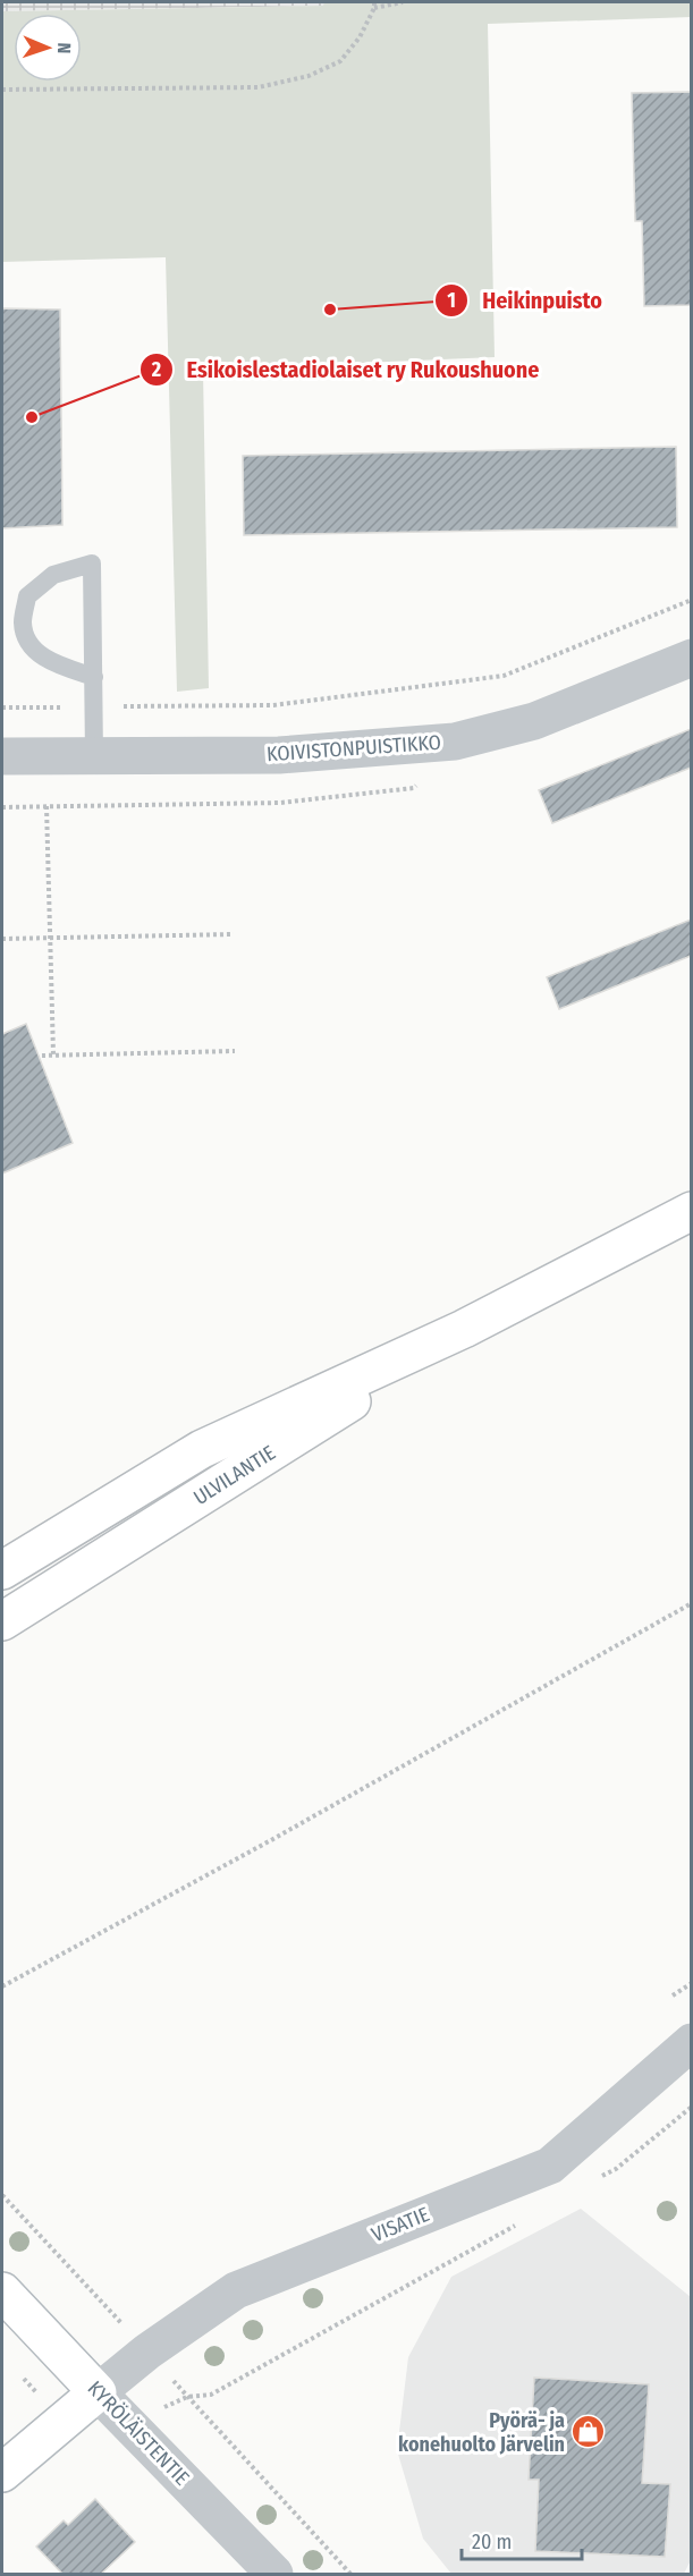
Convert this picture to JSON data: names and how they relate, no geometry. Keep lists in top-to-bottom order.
{
  "streets": {
    "main road": ["ULVILANTIE", "KYRÖLÄISTENTIE"],
    "street": ["KOIVISTONPUISTIKKO", "VISATIE"]
  },
  "crossings": [
    ["VISATIE", "KYRÖLÄISTENTIE"]
  ],
  "places": {
    "other": ["Heikinpuisto", "Esikoislestadiolaiset ry Rukoushuone"],
    "shop": ["Pyörä- ja konehuolto Järvelin"]
  },
  "scale_bar": "20 m",
  "north": "right"
}
